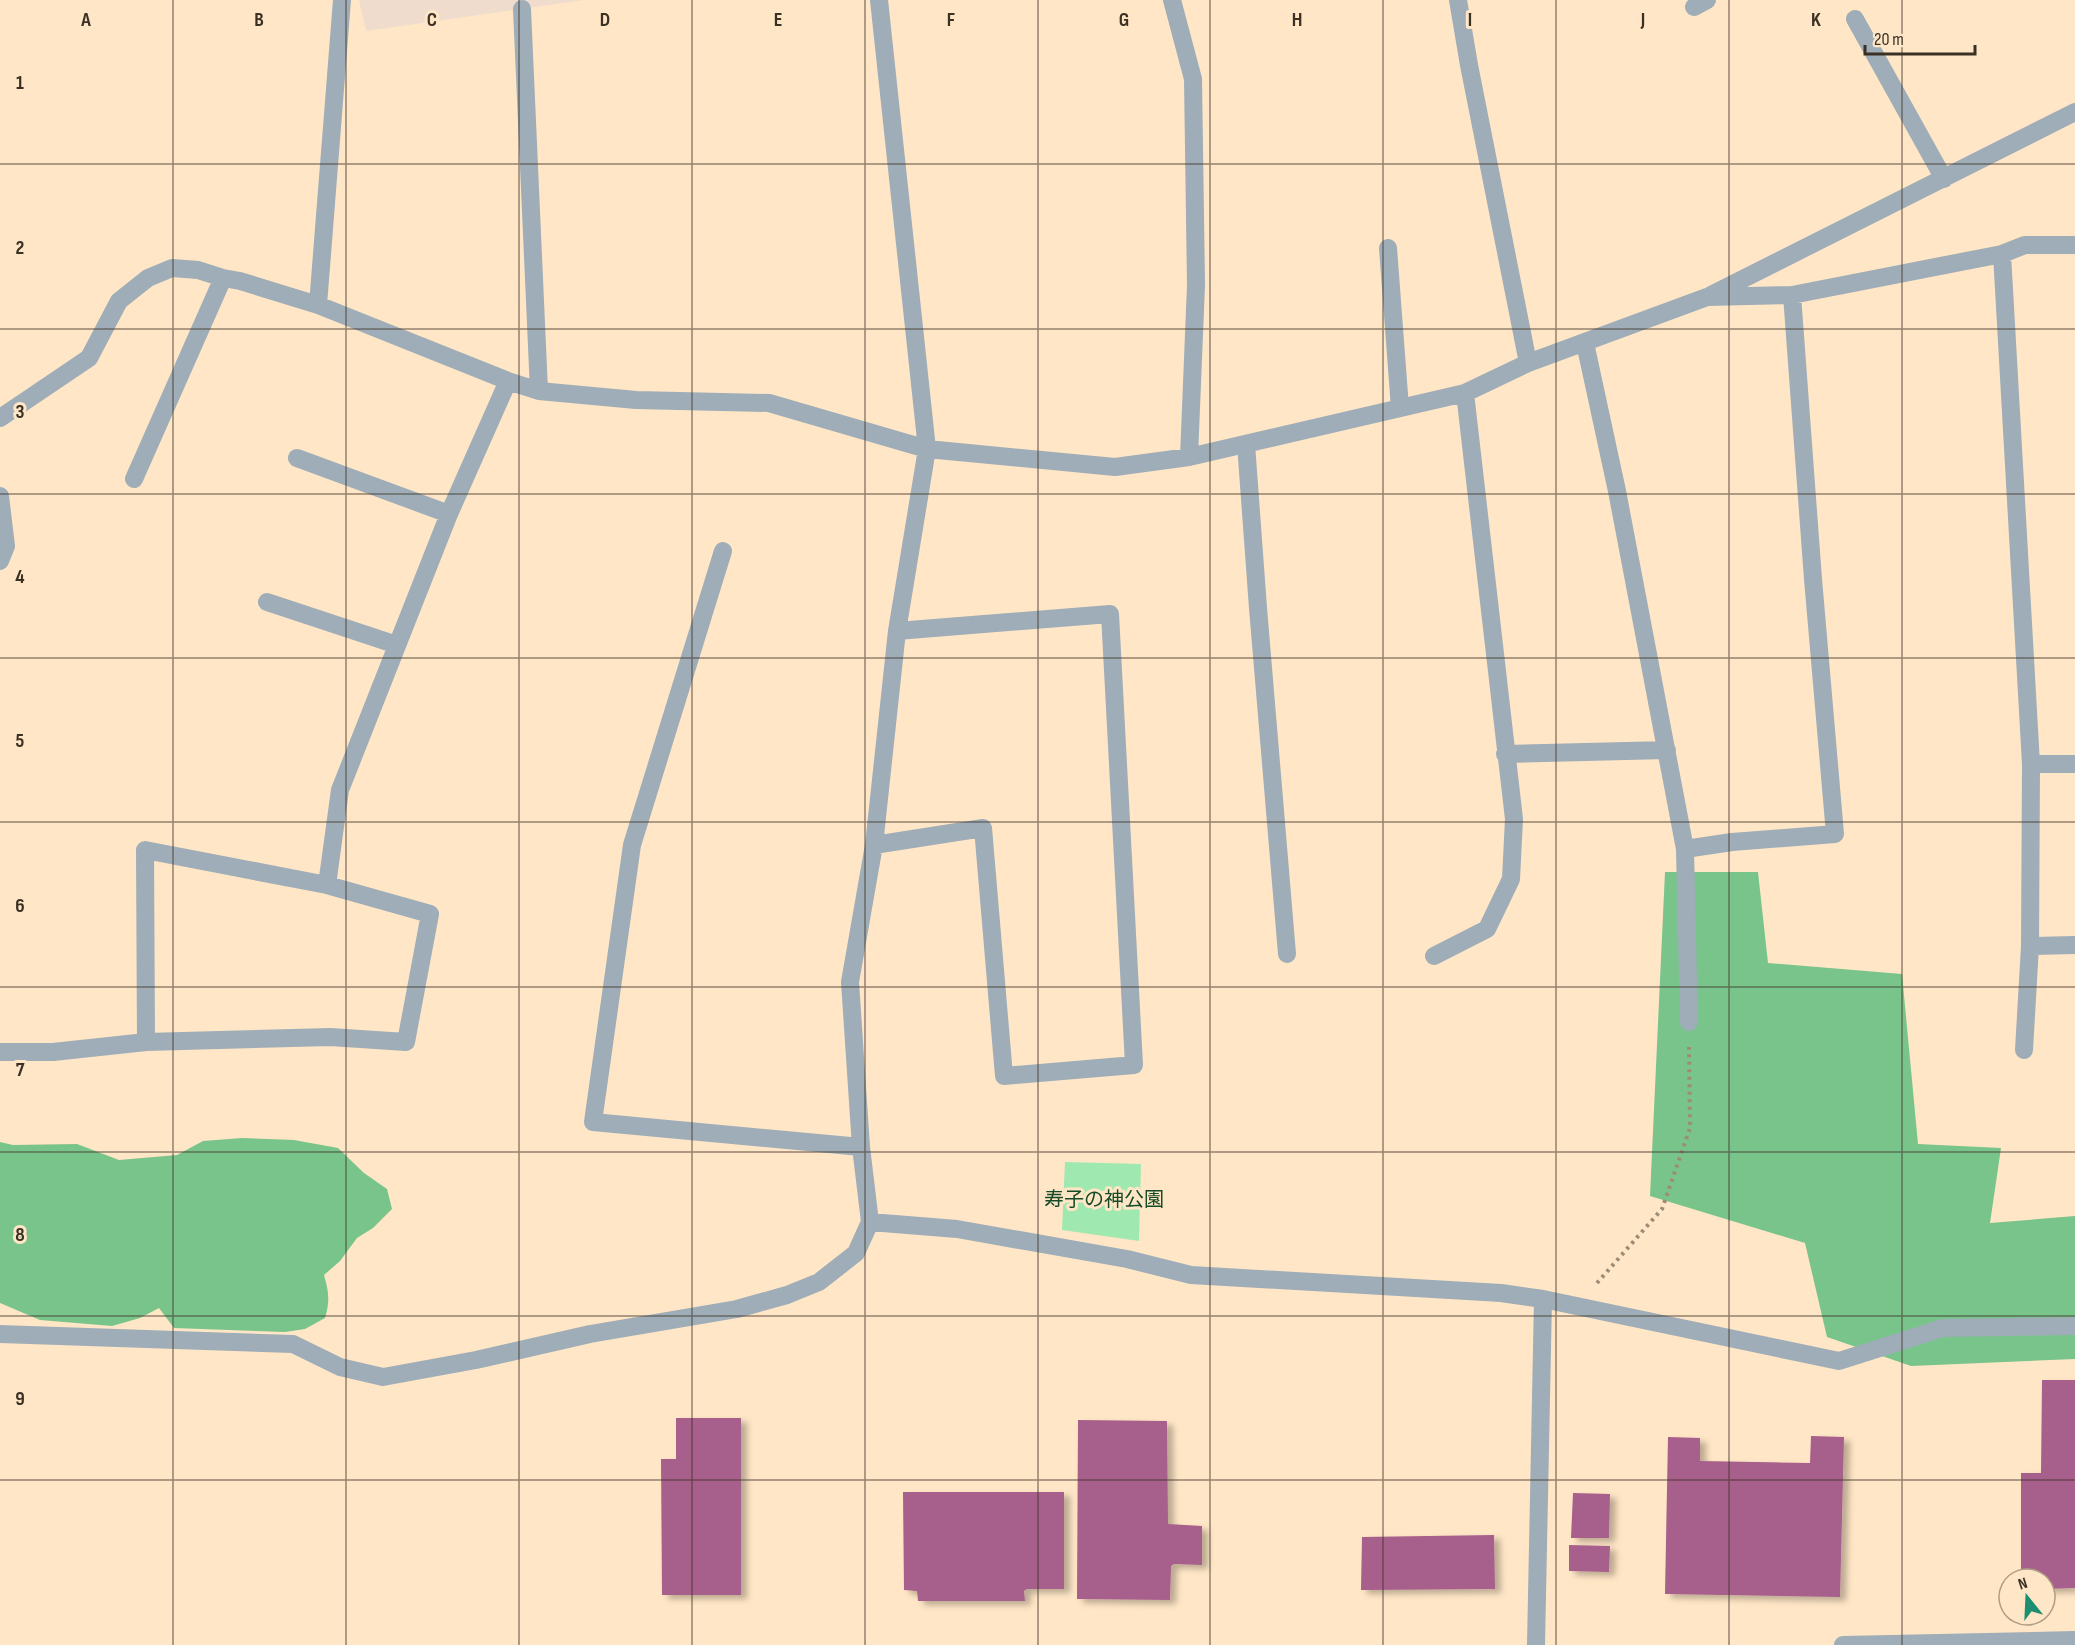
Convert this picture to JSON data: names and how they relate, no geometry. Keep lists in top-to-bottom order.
{
  "parks": ["寿子の神公園"],
  "scale_bar": "20 m",
  "north": "top",
  "grid": {
    "columns": [
      "A",
      "B",
      "C",
      "D",
      "E",
      "F",
      "G",
      "H",
      "I",
      "J",
      "K"
    ],
    "rows": [
      "1",
      "2",
      "3",
      "4",
      "5",
      "6",
      "7",
      "8",
      "9"
    ]
  }
}
